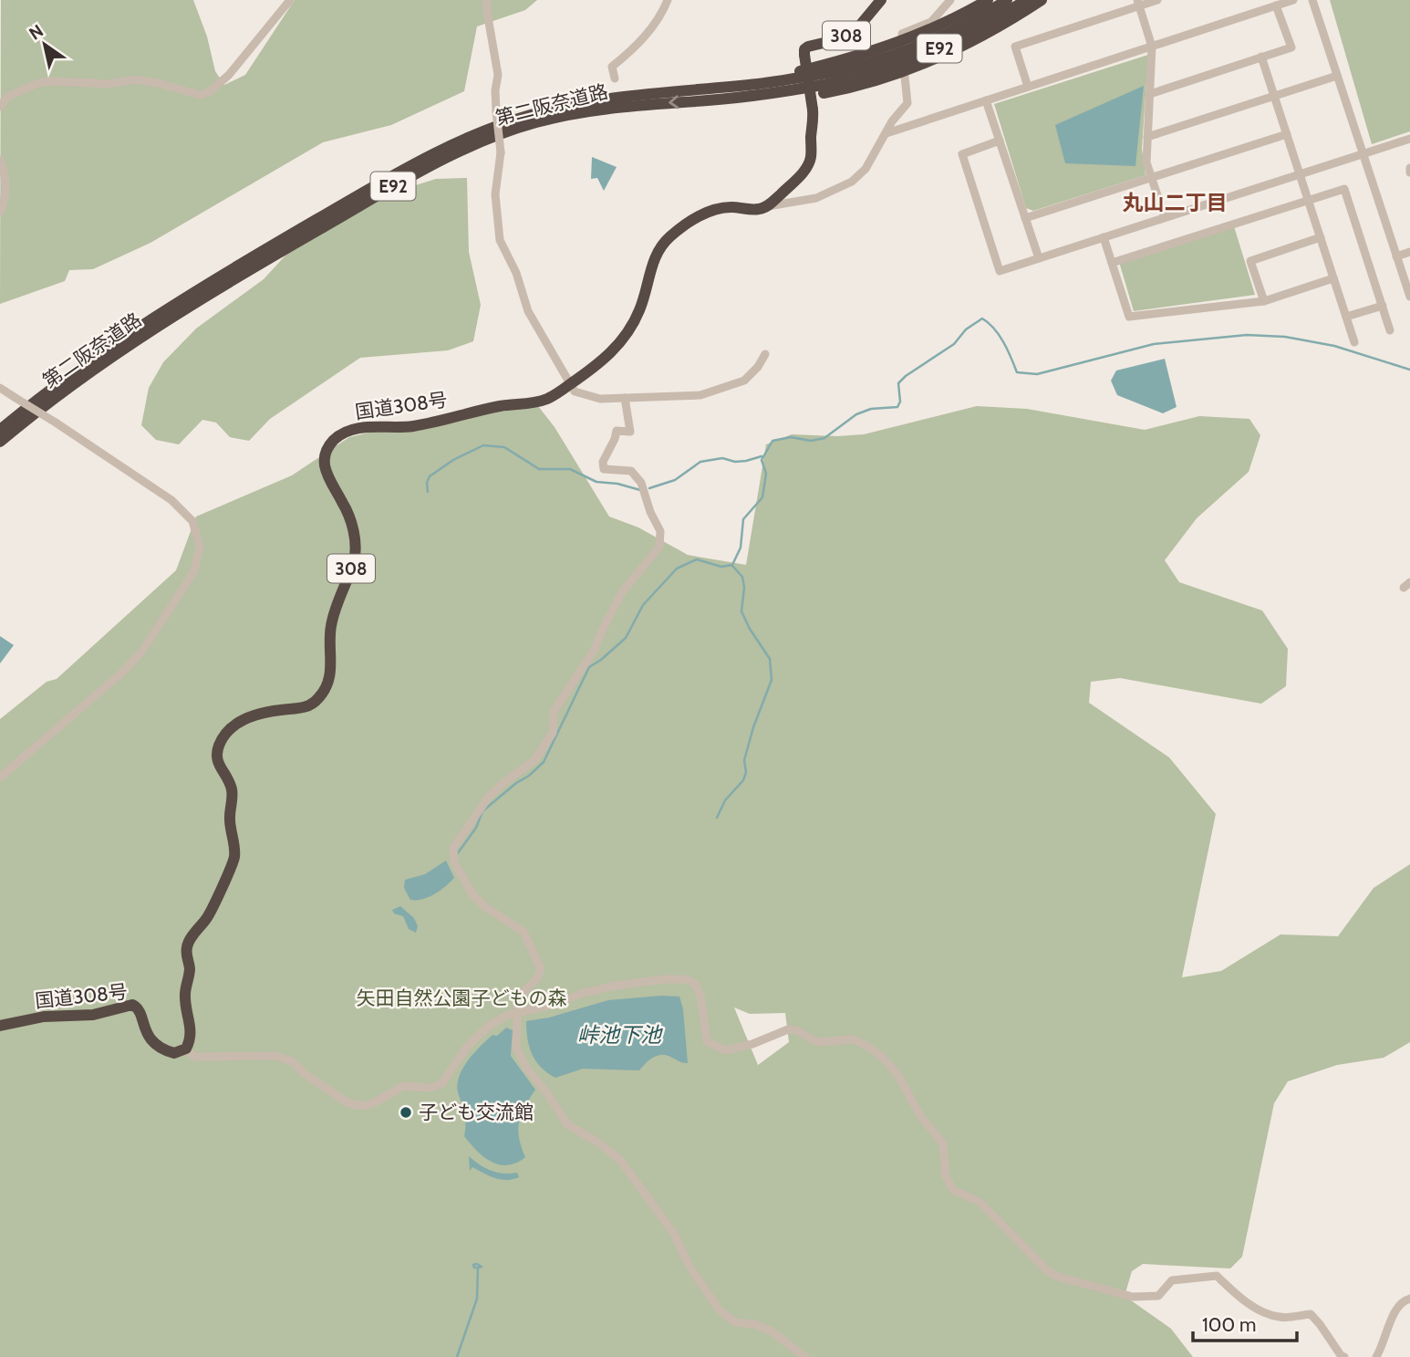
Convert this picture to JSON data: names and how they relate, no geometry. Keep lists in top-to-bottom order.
{
  "streets": {
    "highway": [
      "308",
      "E92",
      "第二阪奈道路",
      "国道308号"
    ]
  },
  "crossings": [
    ["308", "国道308号"]
  ],
  "districts": ["丸山二丁目"],
  "water": ["峠池下池"],
  "parks": ["矢田自然公園子どもの森"],
  "places": ["子ども交流館"],
  "scale_bar": "100 m",
  "north": "top left"
}
